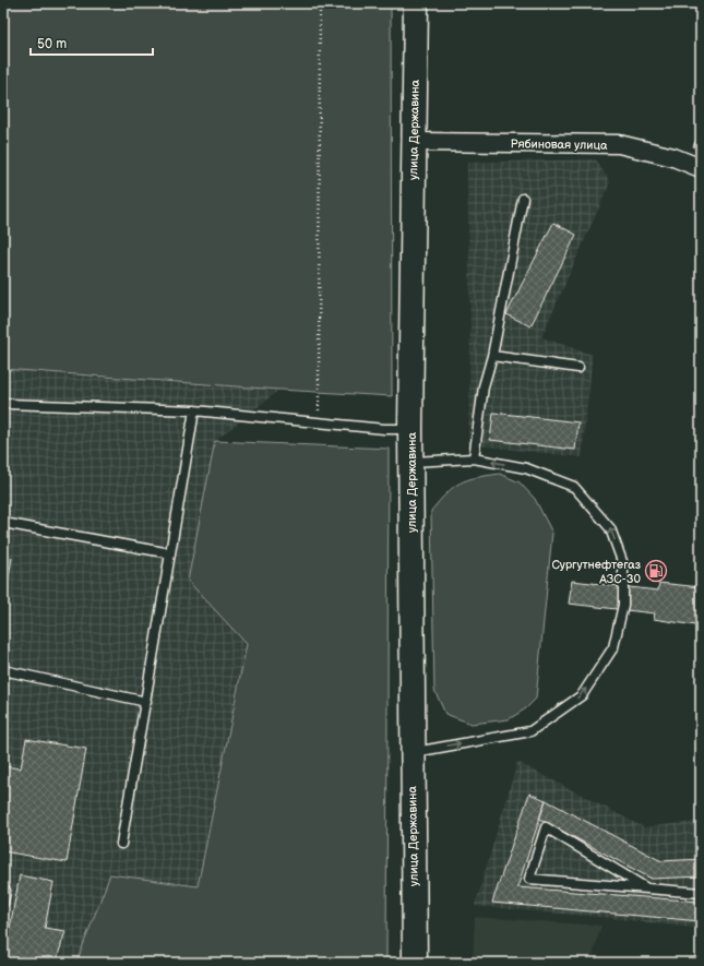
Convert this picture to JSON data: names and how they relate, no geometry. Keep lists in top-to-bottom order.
{
  "streets": {
    "main road": ["улица Державина"],
    "street": ["Рябиновая улица"]
  },
  "crossings": [
    ["улица Державина", "Рябиновая улица"]
  ],
  "places": {
    "fuel station": ["Сургутнефтегаз АЗС-30"]
  },
  "scale_bar": "50 m"
}
